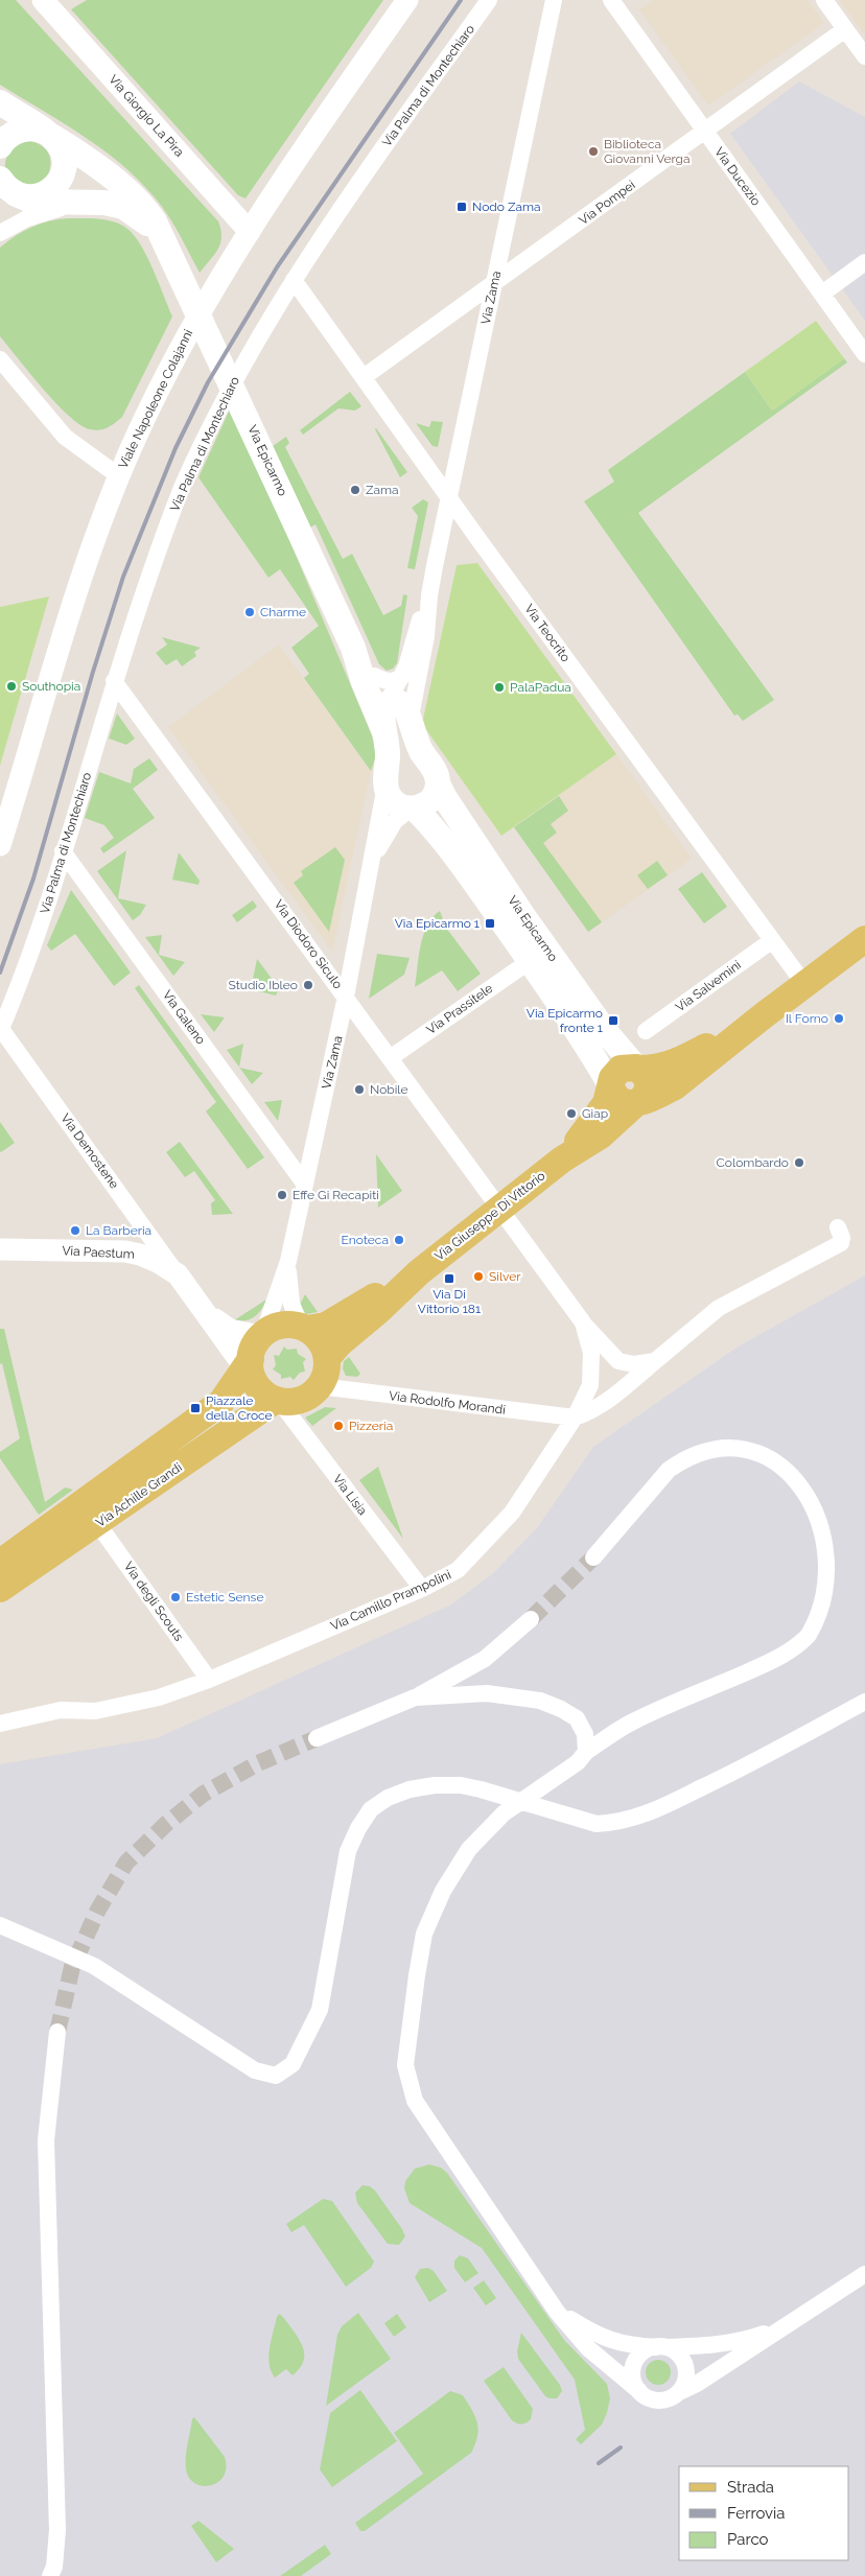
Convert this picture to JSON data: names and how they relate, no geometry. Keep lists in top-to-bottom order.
{
  "streets": {
    "main road": ["Via Epicarmo", "Via Giuseppe Di Vittorio", "Via Achille Grandi"],
    "street": [
      "Via Palma di Montechiaro",
      "Via Giorgio La Pira",
      "Via Ducezio",
      "Via Pompei",
      "Via Zama",
      "Viale Napoleone Colajanni",
      "Via Teocrito",
      "Via Diodoro Siculo",
      "Via Salvemini",
      "Via Prassitele",
      "Via Galeno",
      "Via Demostene",
      "Via Paestum",
      "Via Rodolfo Morandi",
      "Via Lisia",
      "Via Camillo Prampolini",
      "Via degli Scouts"
    ]
  },
  "crossings": [
    ["Via Palma di Montechiaro", "Via Teocrito"],
    ["Via Palma di Montechiaro", "Via Diodoro Siculo"],
    ["Via Palma di Montechiaro", "Via Galeno"],
    ["Via Palma di Montechiaro", "Via Demostene"],
    ["Via Giorgio La Pira", "Viale Napoleone Colajanni"],
    ["Via Ducezio", "Via Pompei"],
    ["Via Pompei", "Via Zama"],
    ["Via Pompei", "Via Teocrito"],
    ["Via Zama", "Via Epicarmo"],
    ["Via Zama", "Via Teocrito"],
    ["Via Zama", "Via Diodoro Siculo"],
    ["Via Zama", "Via Galeno"],
    ["Via Epicarmo", "Via Prassitele"],
    ["Via Teocrito", "Via Salvemini"],
    ["Via Diodoro Siculo", "Via Prassitele"],
    ["Via Diodoro Siculo", "Via Giuseppe Di Vittorio"],
    ["Via Diodoro Siculo", "Via Camillo Prampolini"],
    ["Via Demostene", "Via Paestum"],
    ["Via Giuseppe Di Vittorio", "Via Camillo Prampolini"],
    ["Via Paestum", "Via Rodolfo Morandi"],
    ["Via Paestum", "Via Achille Grandi"],
    ["Via Paestum", "Via Lisia"],
    ["Via Rodolfo Morandi", "Via Achille Grandi"],
    ["Via Rodolfo Morandi", "Via Lisia"],
    ["Via Rodolfo Morandi", "Via Camillo Prampolini"],
    ["Via Achille Grandi", "Via Lisia"],
    ["Via Achille Grandi", "Via degli Scouts"],
    ["Via Lisia", "Via Camillo Prampolini"],
    ["Via Camillo Prampolini", "Via degli Scouts"]
  ],
  "places": {
    "other": [
      "Biblioteca Giovanni Verga",
      "Zama",
      "Charme",
      "Southopia",
      "PalaPadua",
      "Studio Ibleo",
      "Il Forno",
      "Nobile",
      "Giap",
      "Colombardo",
      "Effe Gi Recapiti",
      "La Barberia",
      "Enoteca",
      "Silver",
      "Pizzeria",
      "Estetic Sense"
    ],
    "transit": [
      "Nodo Zama",
      "Via Epicarmo 1",
      "Via Epicarmo fronte 1",
      "Via Di Vittorio 181",
      "Piazzale della Croce"
    ]
  },
  "legend": ["Strada", "Ferrovia", "Parco"]
}
